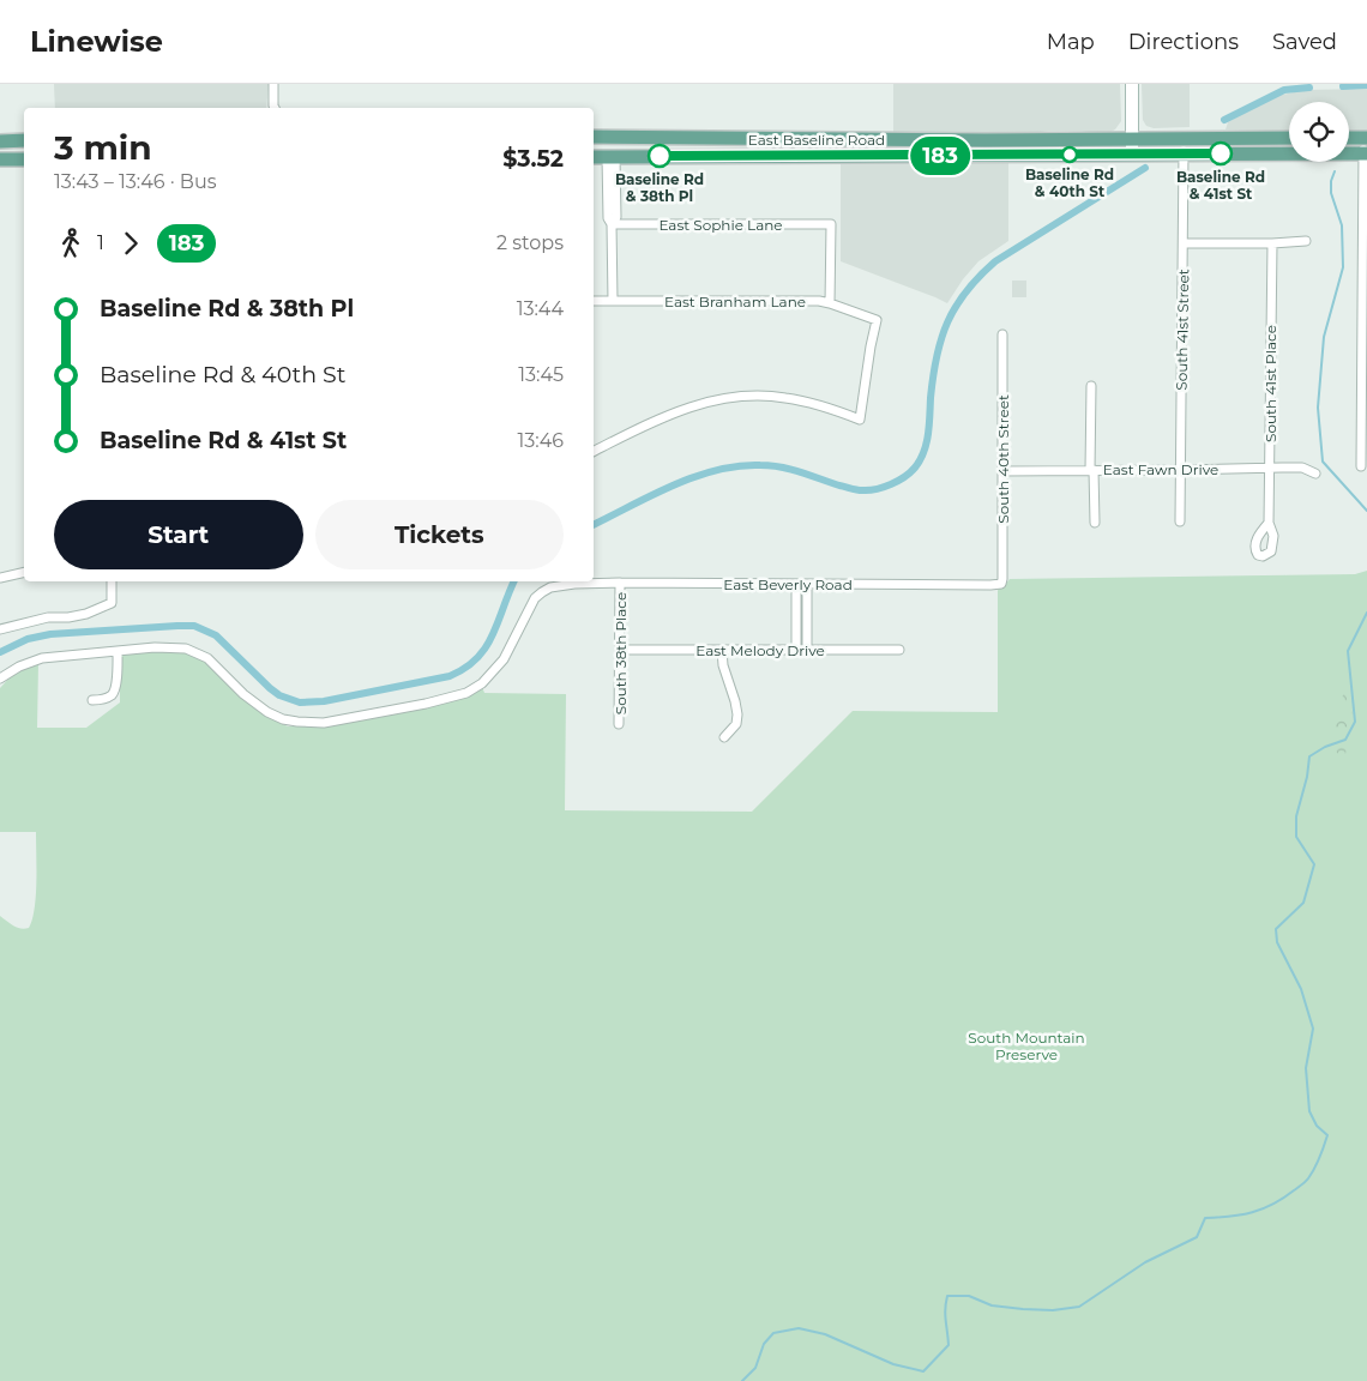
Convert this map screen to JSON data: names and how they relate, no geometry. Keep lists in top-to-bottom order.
{
  "streets": {
    "main road": ["East Baseline Road"],
    "street": [
      "East Sophie Lane",
      "East Branham Lane",
      "South 41st Street",
      "South 41st Place",
      "South 40th Street",
      "East Fawn Drive",
      "East Beverly Road",
      "East Melody Drive",
      "South 38th Place"
    ]
  },
  "crossings": [
    ["East Baseline Road", "South 41st Street"],
    ["East Sophie Lane", "East Branham Lane"],
    ["South 41st Street", "East Fawn Drive"],
    ["South 41st Place", "East Fawn Drive"],
    ["South 40th Street", "East Fawn Drive"],
    ["South 40th Street", "East Beverly Road"],
    ["East Beverly Road", "South 38th Place"],
    ["East Melody Drive", "South 38th Place"]
  ],
  "parks": ["South Mountain Preserve"],
  "places": ["Baseline Rd & 41st St", "Baseline Rd & 40th St", "Baseline Rd & 38th Pl"],
  "lines": ["bus line 183"],
  "page": {
    "header": "Linewise",
    "nav": ["Map", "Directions", "Saved"],
    "on_map": "183",
    "heading": ["3 min", "13:43 – 13:46 · Bus", "$3.52"],
    "legs": ["1", "183", "2 stops"],
    "list": [
      {
        "name": "Baseline Rd & 38th Pl",
        "value": "13:44"
      },
      {
        "name": "Baseline Rd & 40th St",
        "value": "13:45"
      },
      {
        "name": "Baseline Rd & 41st St",
        "value": "13:46"
      }
    ],
    "buttons": ["Start", "Tickets"]
  }
}
